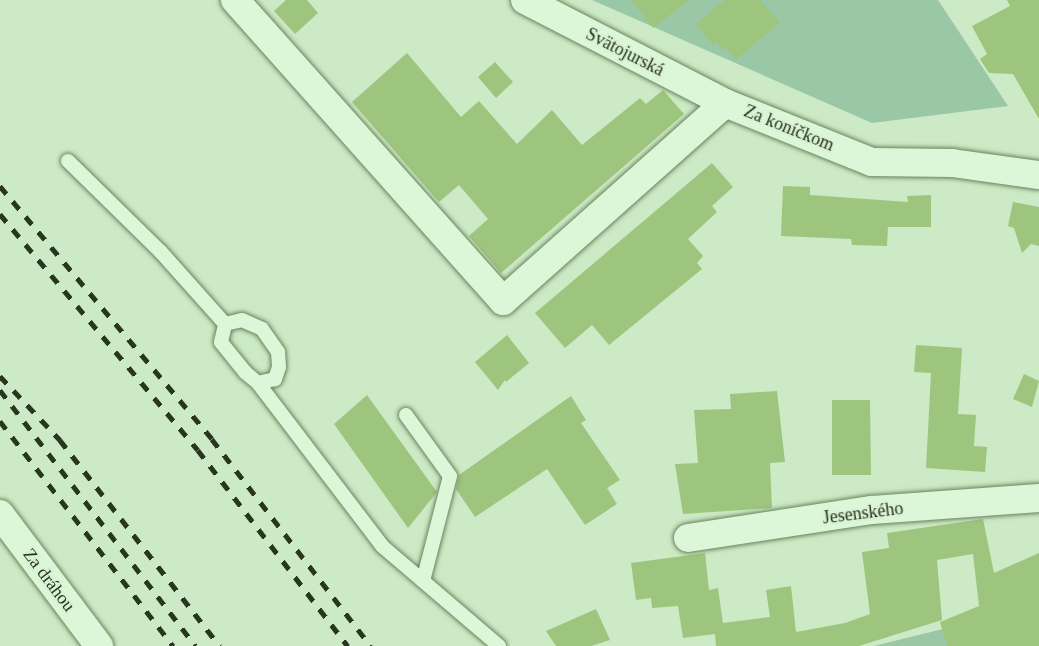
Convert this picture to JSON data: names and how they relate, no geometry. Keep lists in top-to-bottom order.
{
  "streets": {
    "street": [
      "Svätojurská",
      "Za koníčkom",
      "Jesenského",
      "Za dráhou"
    ]
  },
  "crossings": [
    ["Svätojurská", "Za koníčkom"]
  ]
}
